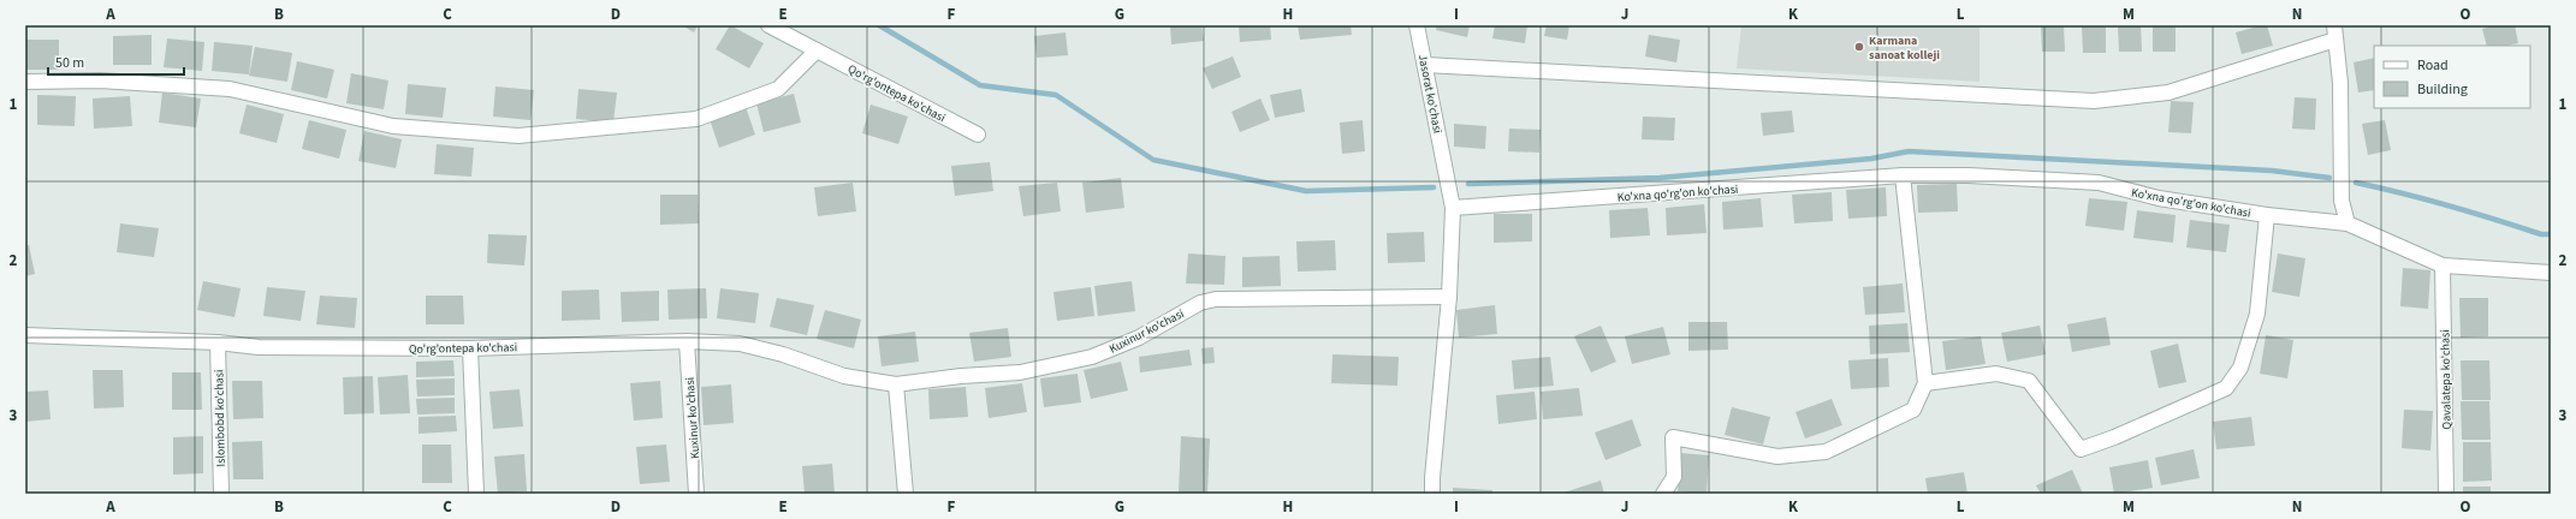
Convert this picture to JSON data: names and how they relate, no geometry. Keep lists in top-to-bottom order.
{
  "streets": {
    "street": [
      "Qo'rg'ontepa ko'chasi",
      "Jasorat ko'chasi",
      "Ko'xna qo'rg'on ko'chasi",
      "Kuxinur ko'chasi",
      "Qavalatepa ko'chasi",
      "Islombobd ko'chasi"
    ]
  },
  "crossings": [
    ["Qo'rg'ontepa ko'chasi", "Kuxinur ko'chasi"],
    ["Qo'rg'ontepa ko'chasi", "Islombobd ko'chasi"],
    ["Jasorat ko'chasi", "Ko'xna qo'rg'on ko'chasi"],
    ["Jasorat ko'chasi", "Kuxinur ko'chasi"]
  ],
  "places": ["Karmana sanoat kolleji"],
  "legend": ["Road", "Building"],
  "scale_bar": "50 m",
  "grid": {
    "columns": [
      "A",
      "B",
      "C",
      "D",
      "E",
      "F",
      "G",
      "H",
      "I",
      "J",
      "K",
      "L",
      "M",
      "N",
      "O"
    ],
    "rows": ["1", "2", "3"]
  }
}
